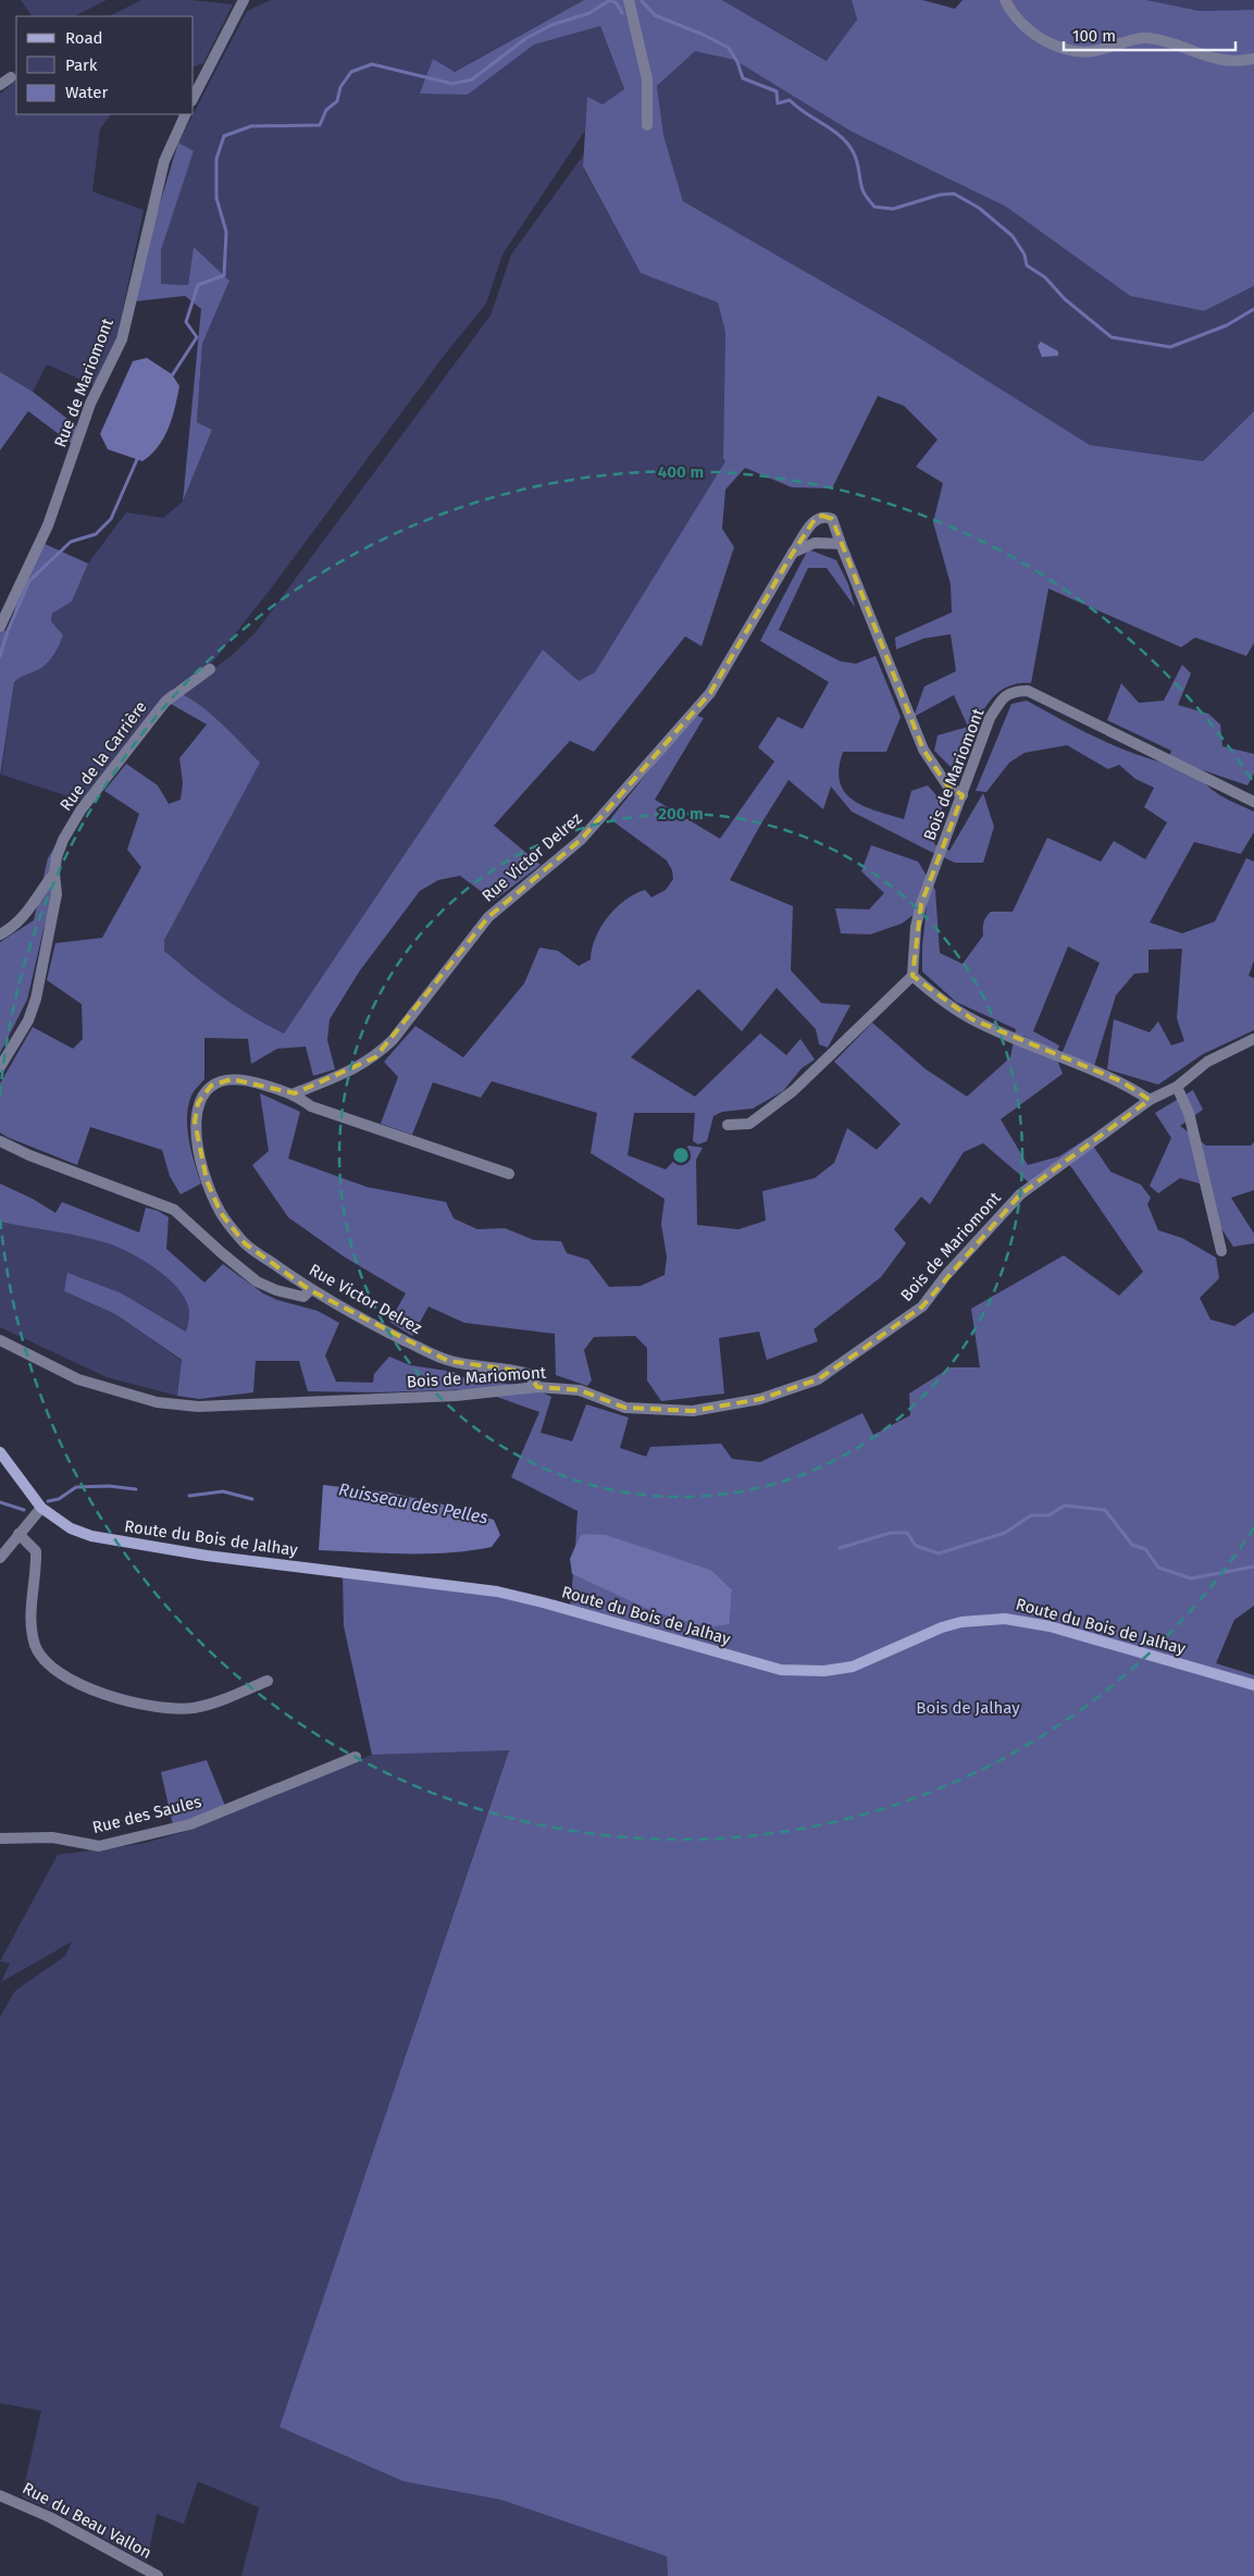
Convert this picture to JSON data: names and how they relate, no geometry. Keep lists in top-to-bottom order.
{
  "streets": {
    "main road": ["Route du Bois de Jalhay"],
    "street": [
      "Rue de Mariomont",
      "Rue de la Carrière",
      "Bois de Mariomont",
      "Rue Victor Delrez",
      "Rue des Saules",
      "Rue du Beau Vallon"
    ]
  },
  "crossings": [
    ["Bois de Mariomont", "Rue Victor Delrez"]
  ],
  "water": ["Ruisseau des Pelles"],
  "parks": ["Bois de Jalhay"],
  "legend": ["Road", "Park", "Water"],
  "scale_bar": "100 m",
  "rings": ["400 m", "200 m"]
}
